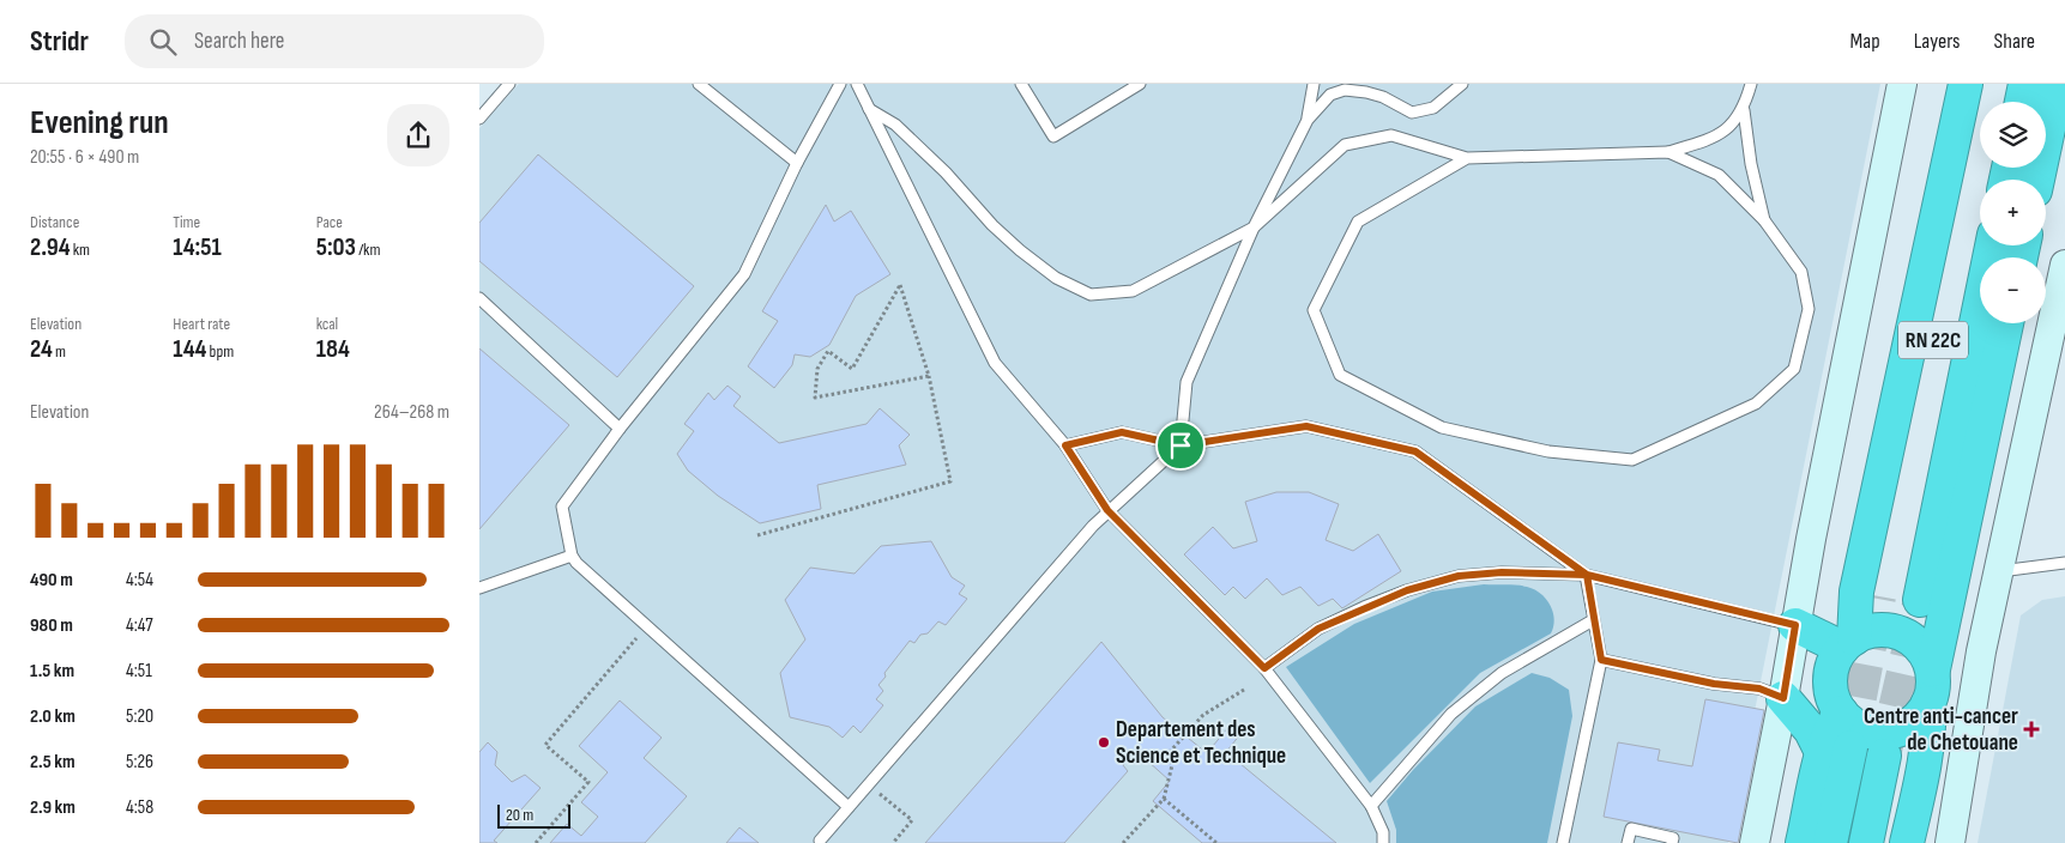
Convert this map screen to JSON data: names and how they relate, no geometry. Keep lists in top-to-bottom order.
{
  "streets": {
    "highway": ["RN 22C"]
  },
  "places": {
    "health": ["Centre anti-cancer de Chetouane"],
    "other": ["Departement des Science et Technique"]
  },
  "scale_bar": "20 m",
  "page": {
    "header": "Stridr",
    "search": "Search here",
    "nav": ["Map", "Layers", "Share"],
    "heading": ["Evening run", "20:55 · 6 × 490 m"],
    "map_buttons": ["+", "−"],
    "stats": [
      ["Distance", "2.94 km"],
      ["Time", "14:51"],
      ["Pace", "5:03 /km"],
      ["Elevation", "24 m"],
      ["Heart rate", "144 bpm"],
      ["kcal", "184"]
    ],
    "chart": ["Elevation", "264–268 m"],
    "list": [
      {
        "name": "490 m",
        "note": "4:54"
      },
      {
        "name": "980 m",
        "note": "4:47"
      },
      {
        "name": "1.5 km",
        "note": "4:51"
      },
      {
        "name": "2.0 km",
        "note": "5:20"
      },
      {
        "name": "2.5 km",
        "note": "5:26"
      },
      {
        "name": "2.9 km",
        "note": "4:58"
      }
    ],
    "scale": "20 m"
  }
}
